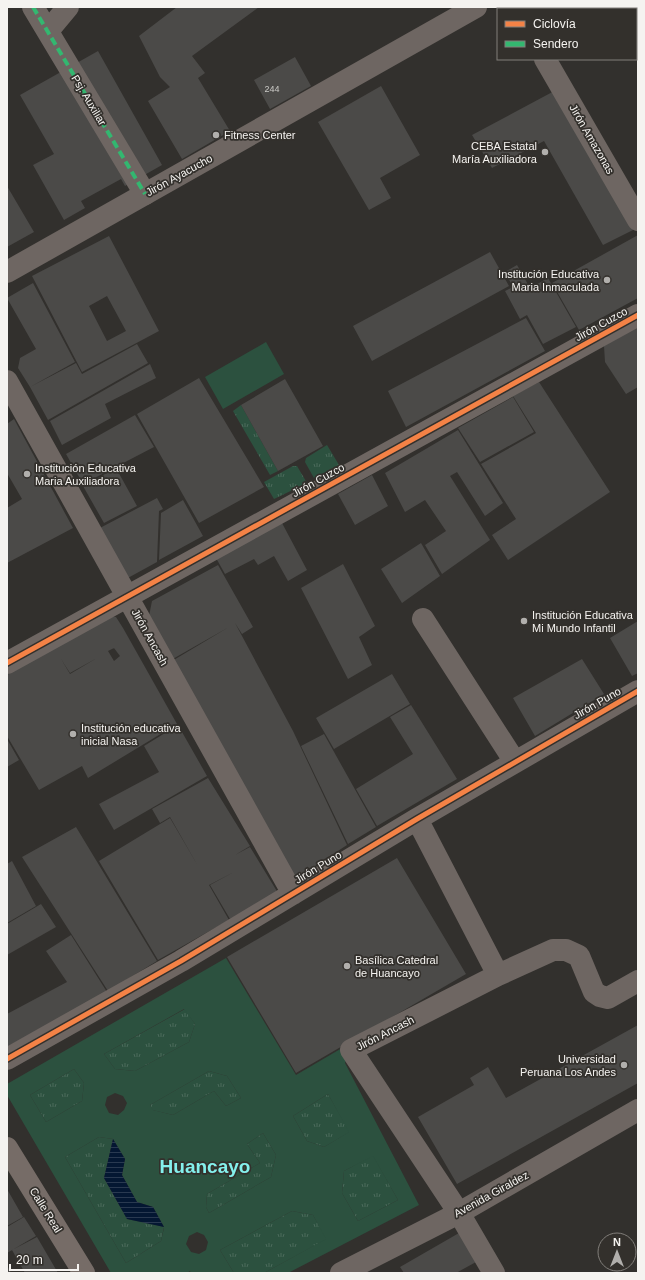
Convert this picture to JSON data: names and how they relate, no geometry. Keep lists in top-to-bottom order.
{
  "streets": {
    "highway": ["Calle Real"],
    "street": [
      "Psj. Auxiliar",
      "Jirón Amazonas",
      "Jirón Ayacucho",
      "Jirón Cuzco",
      "Jirón Ancash",
      "Jirón Puno",
      "Avenida Giraldez"
    ]
  },
  "crossings": [
    ["Psj. Auxiliar", "Jirón Ayacucho"],
    ["Jirón Cuzco", "Jirón Ancash"],
    ["Jirón Ancash", "Jirón Puno"],
    ["Jirón Ancash", "Avenida Giraldez"]
  ],
  "districts": ["Huancayo"],
  "places": [
    "Fitness Center",
    "CEBA Estatal María Auxiliadora",
    "Institución Educativa Maria Inmaculada",
    "Institución Educativa Maria Auxiliadora",
    "Institución Educativa Mi Mundo Infantil",
    "Institución educativa inicial Nasa",
    "Basílica Catedral de Huancayo",
    "Universidad Peruana Los Andes"
  ],
  "house_numbers": ["244"],
  "legend": ["Ciclovía", "Sendero"],
  "scale_bar": "20 m",
  "north": "top"
}
